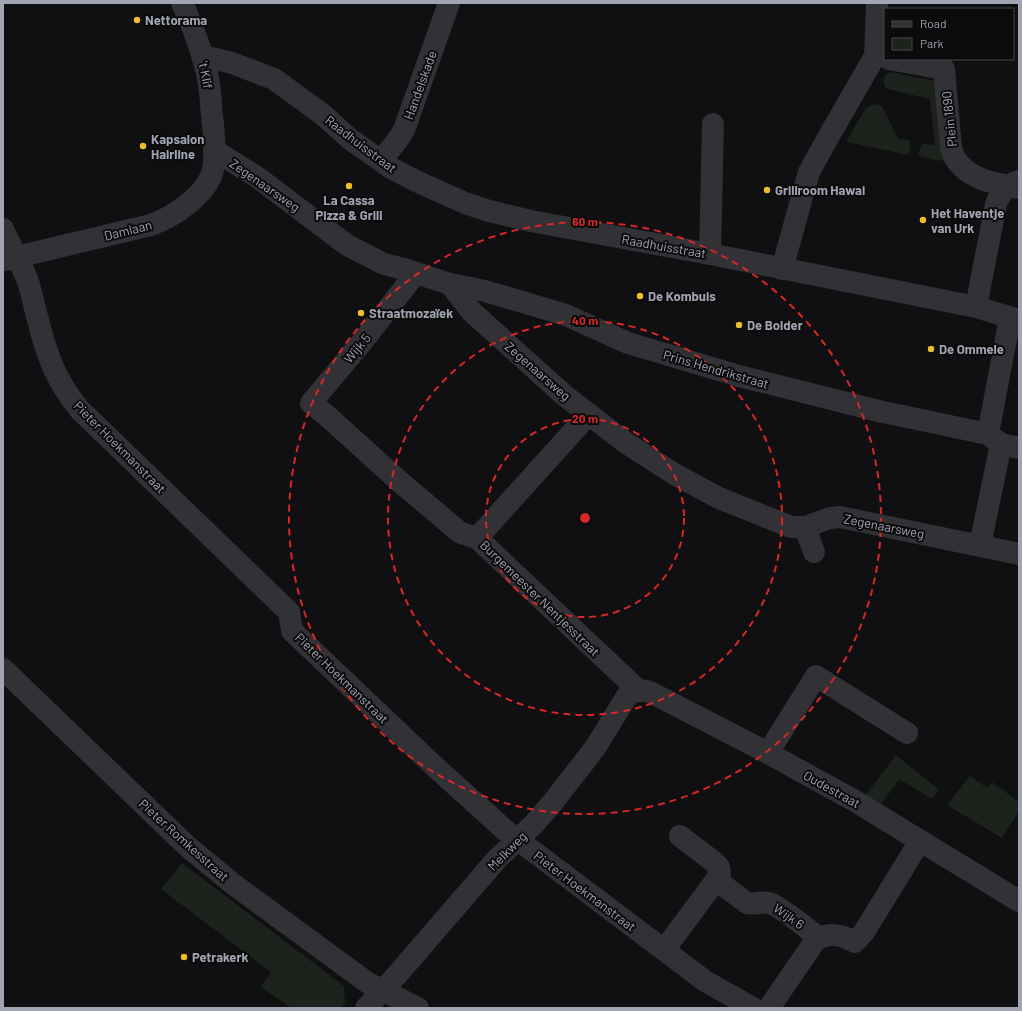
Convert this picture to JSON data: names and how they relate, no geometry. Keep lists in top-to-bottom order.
{
  "streets": {
    "street": [
      "'t Klif",
      "Handelskade",
      "Plein 1890",
      "Raadhuisstraat",
      "Zegenaarsweg",
      "Damlaan",
      "Wijk 5",
      "Prins Hendrikstraat",
      "Pieter Hoekmanstraat",
      "Burgemeester Nentjesstraat",
      "Oudestraat",
      "Pieter Romkesstraat",
      "Melkweg",
      "Wijk 6"
    ]
  },
  "crossings": [
    ["'t Klif", "Raadhuisstraat"],
    ["'t Klif", "Zegenaarsweg"],
    ["'t Klif", "Damlaan"],
    ["Handelskade", "Raadhuisstraat"],
    ["Plein 1890", "Raadhuisstraat"],
    ["Zegenaarsweg", "Damlaan"],
    ["Zegenaarsweg", "Wijk 5"],
    ["Zegenaarsweg", "Prins Hendrikstraat"],
    ["Damlaan", "Pieter Hoekmanstraat"],
    ["Wijk 5", "Burgemeester Nentjesstraat"],
    ["Pieter Hoekmanstraat", "Melkweg"],
    ["Burgemeester Nentjesstraat", "Oudestraat"],
    ["Burgemeester Nentjesstraat", "Melkweg"],
    ["Oudestraat", "Melkweg"],
    ["Pieter Romkesstraat", "Melkweg"]
  ],
  "places": [
    "Nettorama",
    "Kapsalon Hairline",
    "La Cassa Pizza & Grill",
    "Grillroom Hawai",
    "Het Haventje van Urk",
    "De Kombuis",
    "Straatmozaïek",
    "De Bolder",
    "De Ommele",
    "Petrakerk"
  ],
  "legend": ["Road", "Park"],
  "rings": ["60 m", "40 m", "20 m"]
}
